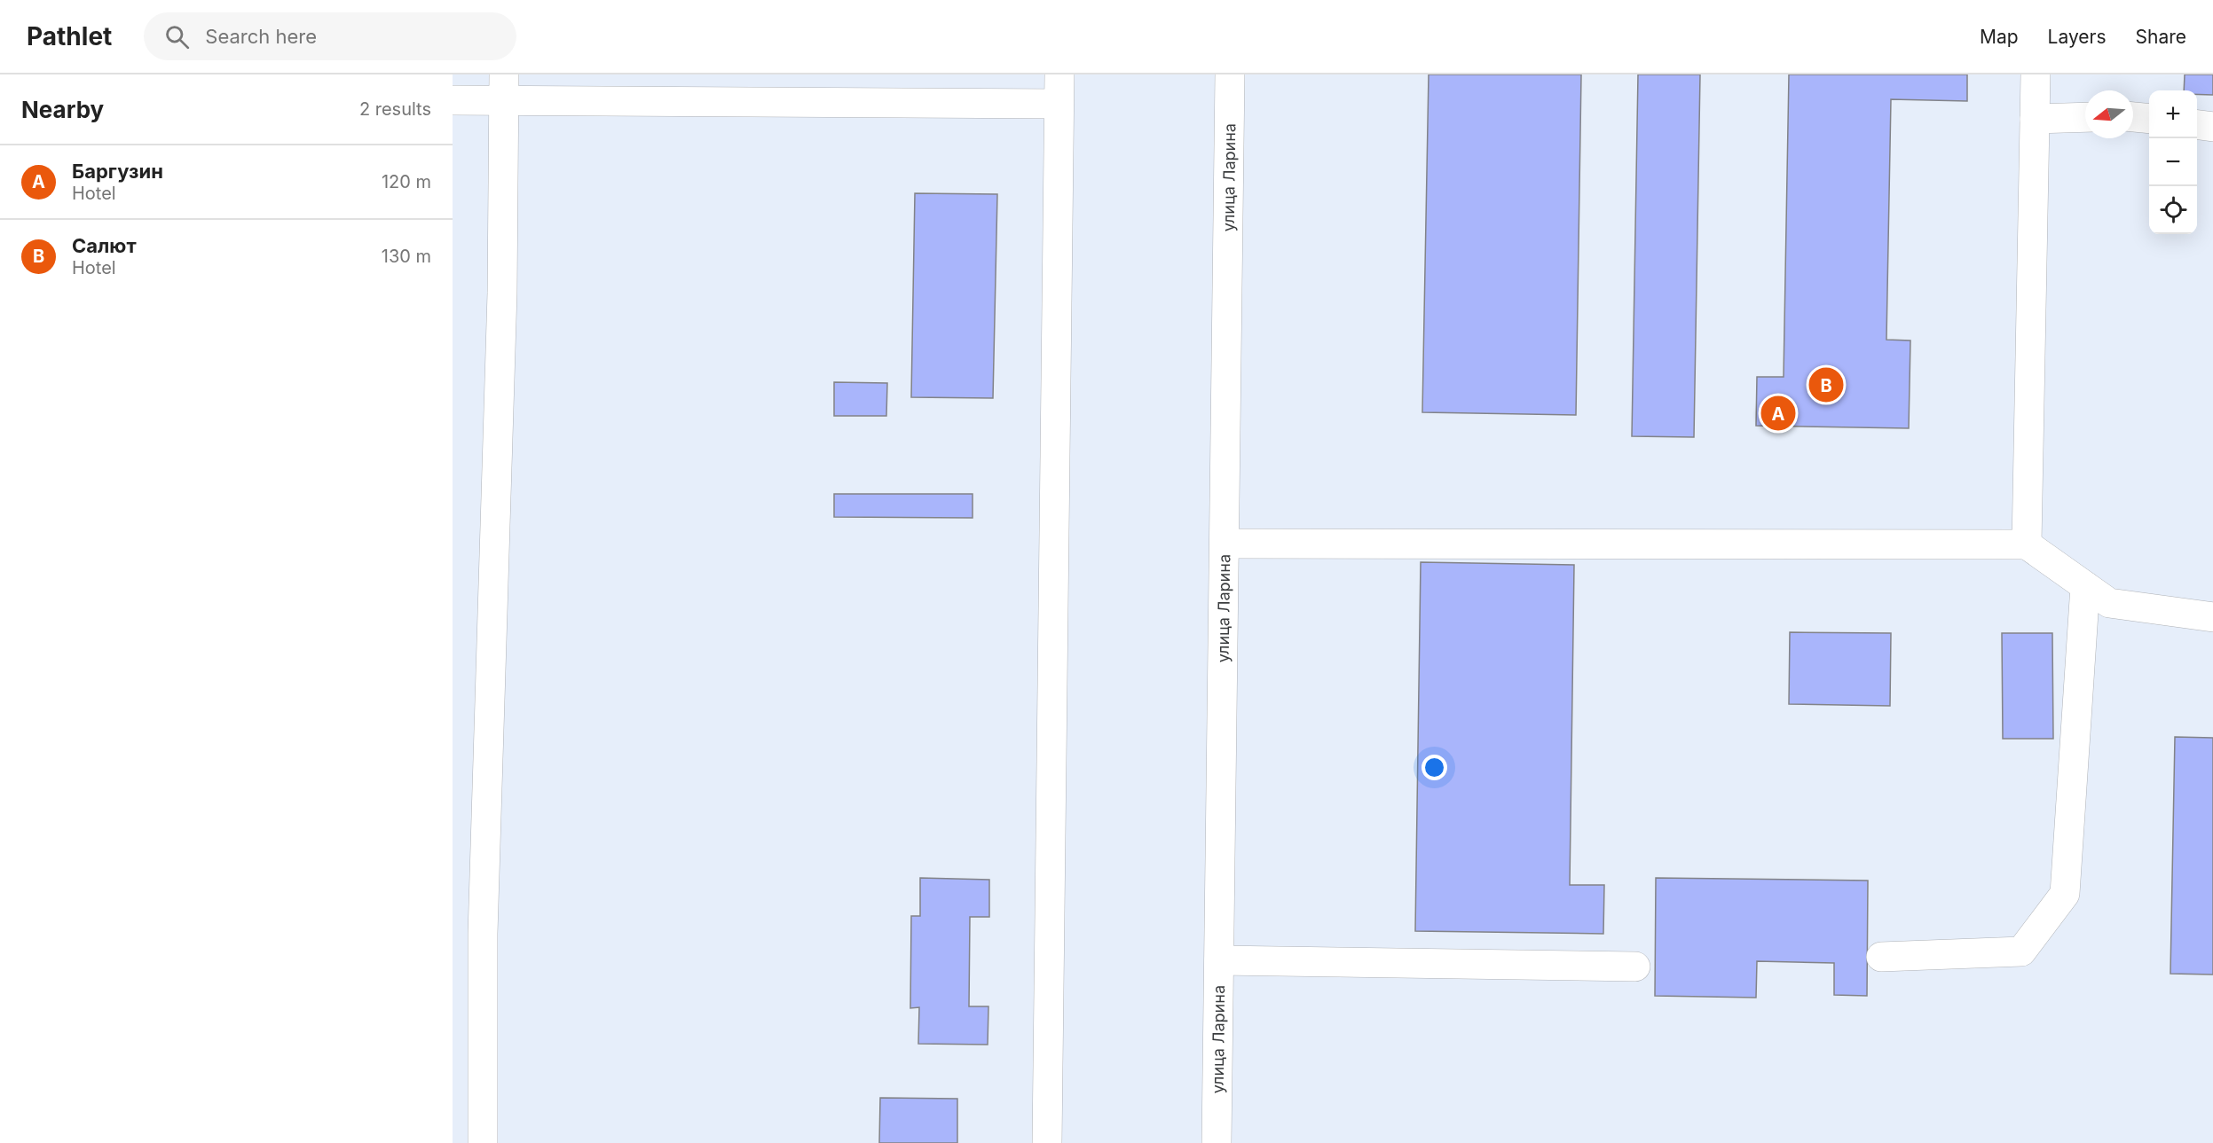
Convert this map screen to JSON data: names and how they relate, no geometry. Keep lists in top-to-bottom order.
{
  "streets": {
    "street": ["улица Ларина"]
  },
  "north": "left",
  "page": {
    "header": "Pathlet",
    "search": "Search here",
    "nav": ["Map", "Layers", "Share"],
    "heading": ["Nearby", "2 results"],
    "map_buttons": ["+", "−"],
    "list": [
      {
        "mark": "A",
        "name": "Баргузин",
        "note": "Hotel",
        "value": "120 m"
      },
      {
        "mark": "B",
        "name": "Салют",
        "note": "Hotel",
        "value": "130 m"
      }
    ],
    "pins": ["B", "A"]
  }
}
